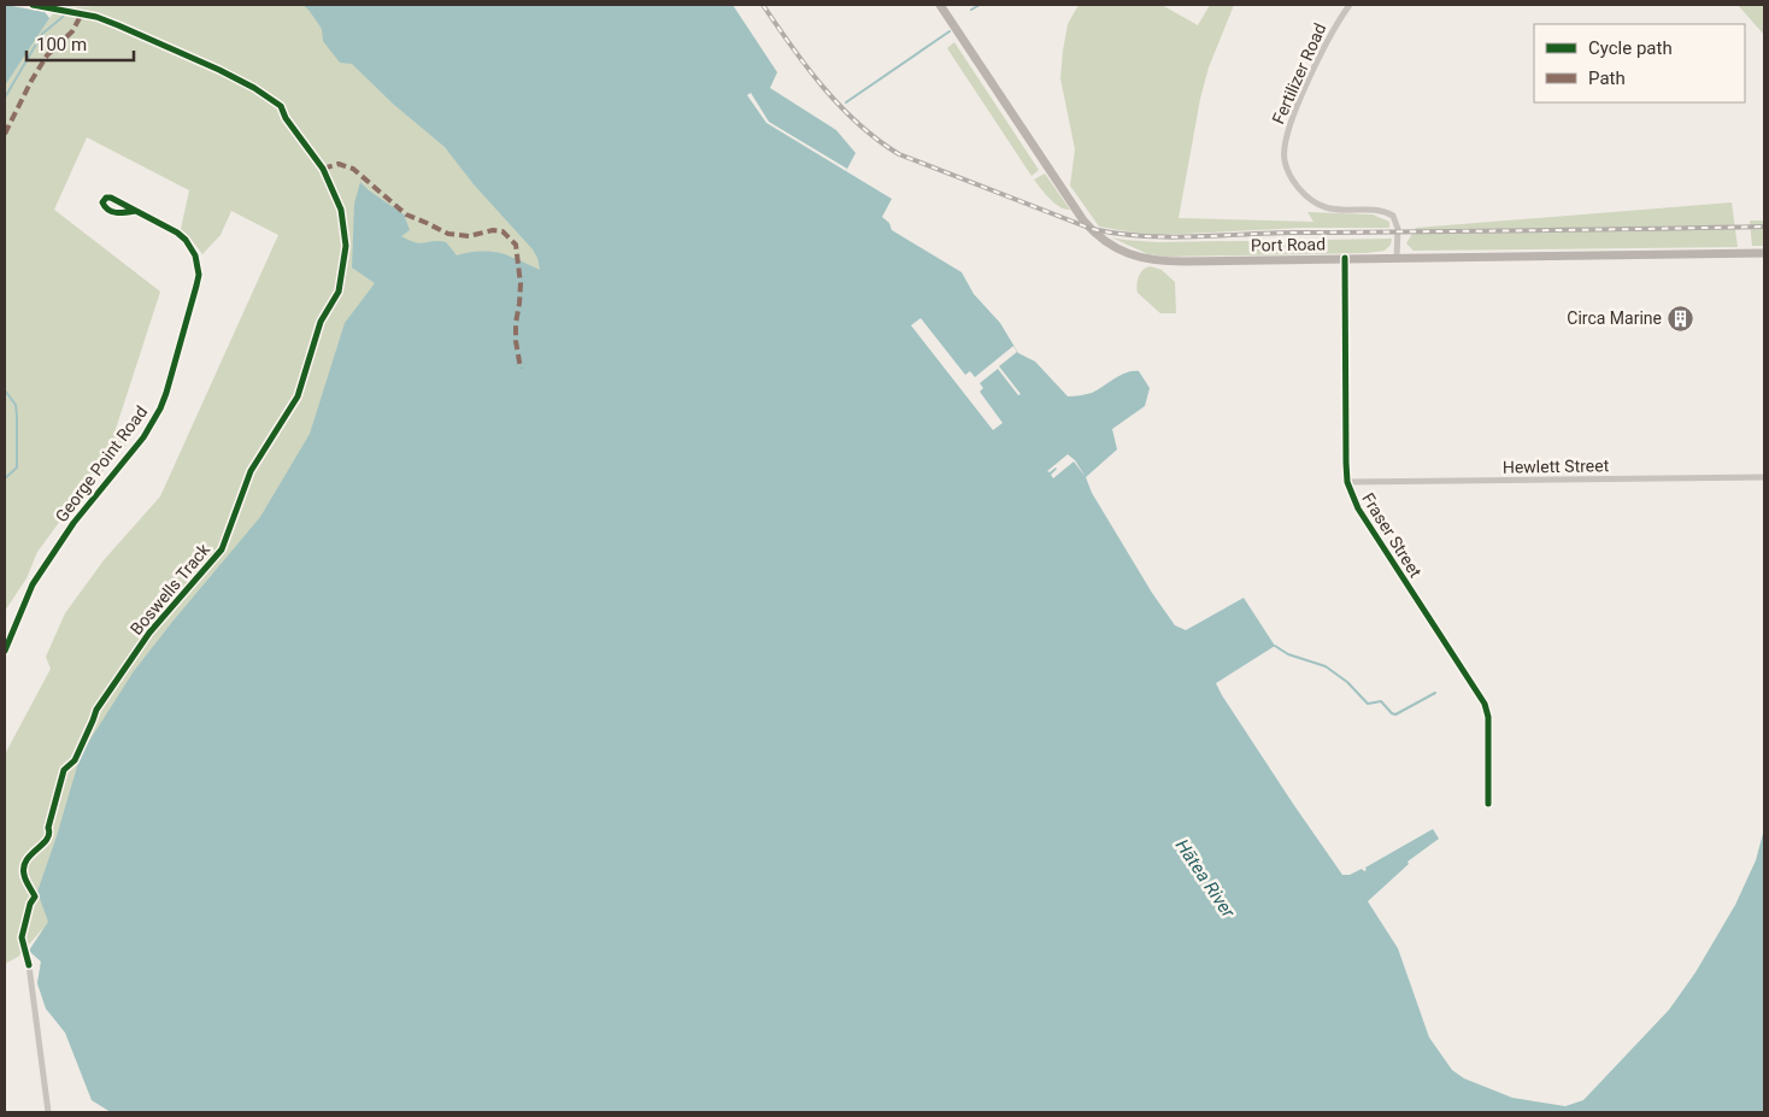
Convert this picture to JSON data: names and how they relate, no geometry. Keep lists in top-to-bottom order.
{
  "streets": {
    "main road": ["Port Road"],
    "street": [
      "Fertilizer Road",
      "George Point Road",
      "Hewlett Street",
      "Fraser Street"
    ],
    "cycle path": ["Boswells Track"]
  },
  "crossings": [
    ["Fertilizer Road", "Port Road"],
    ["Port Road", "Fraser Street"],
    ["Hewlett Street", "Fraser Street"]
  ],
  "water": ["Hātea River"],
  "places": {
    "building": ["Circa Marine"]
  },
  "legend": ["Cycle path", "Path"],
  "scale_bar": "100 m"
}
